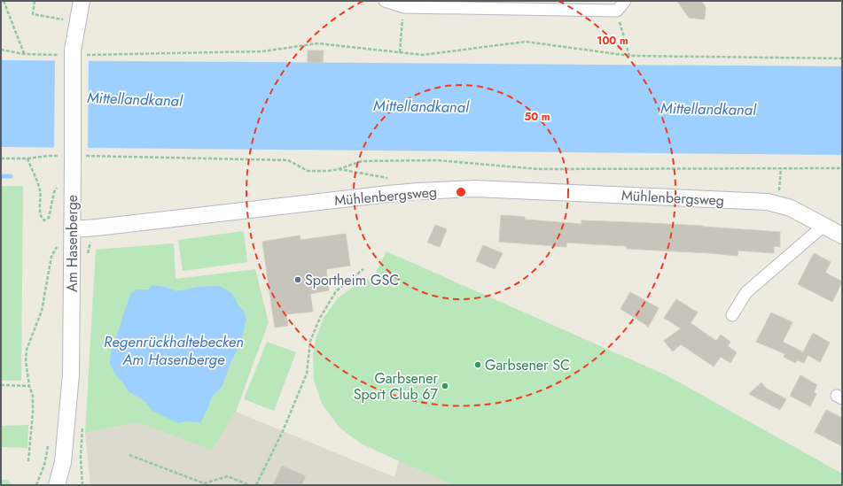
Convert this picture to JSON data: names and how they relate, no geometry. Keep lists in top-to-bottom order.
{
  "streets": {
    "street": ["Mühlenbergsweg", "Am Hasenberge"]
  },
  "crossings": [
    ["Mühlenbergsweg", "Am Hasenberge"]
  ],
  "water": ["Mittellandkanal", "Regenrückhaltebecken Am Hasenberge"],
  "places": ["Sportheim GSC", "Garbsener SC", "Garbsener Sport Club 67"],
  "rings": ["100 m", "50 m"]
}
